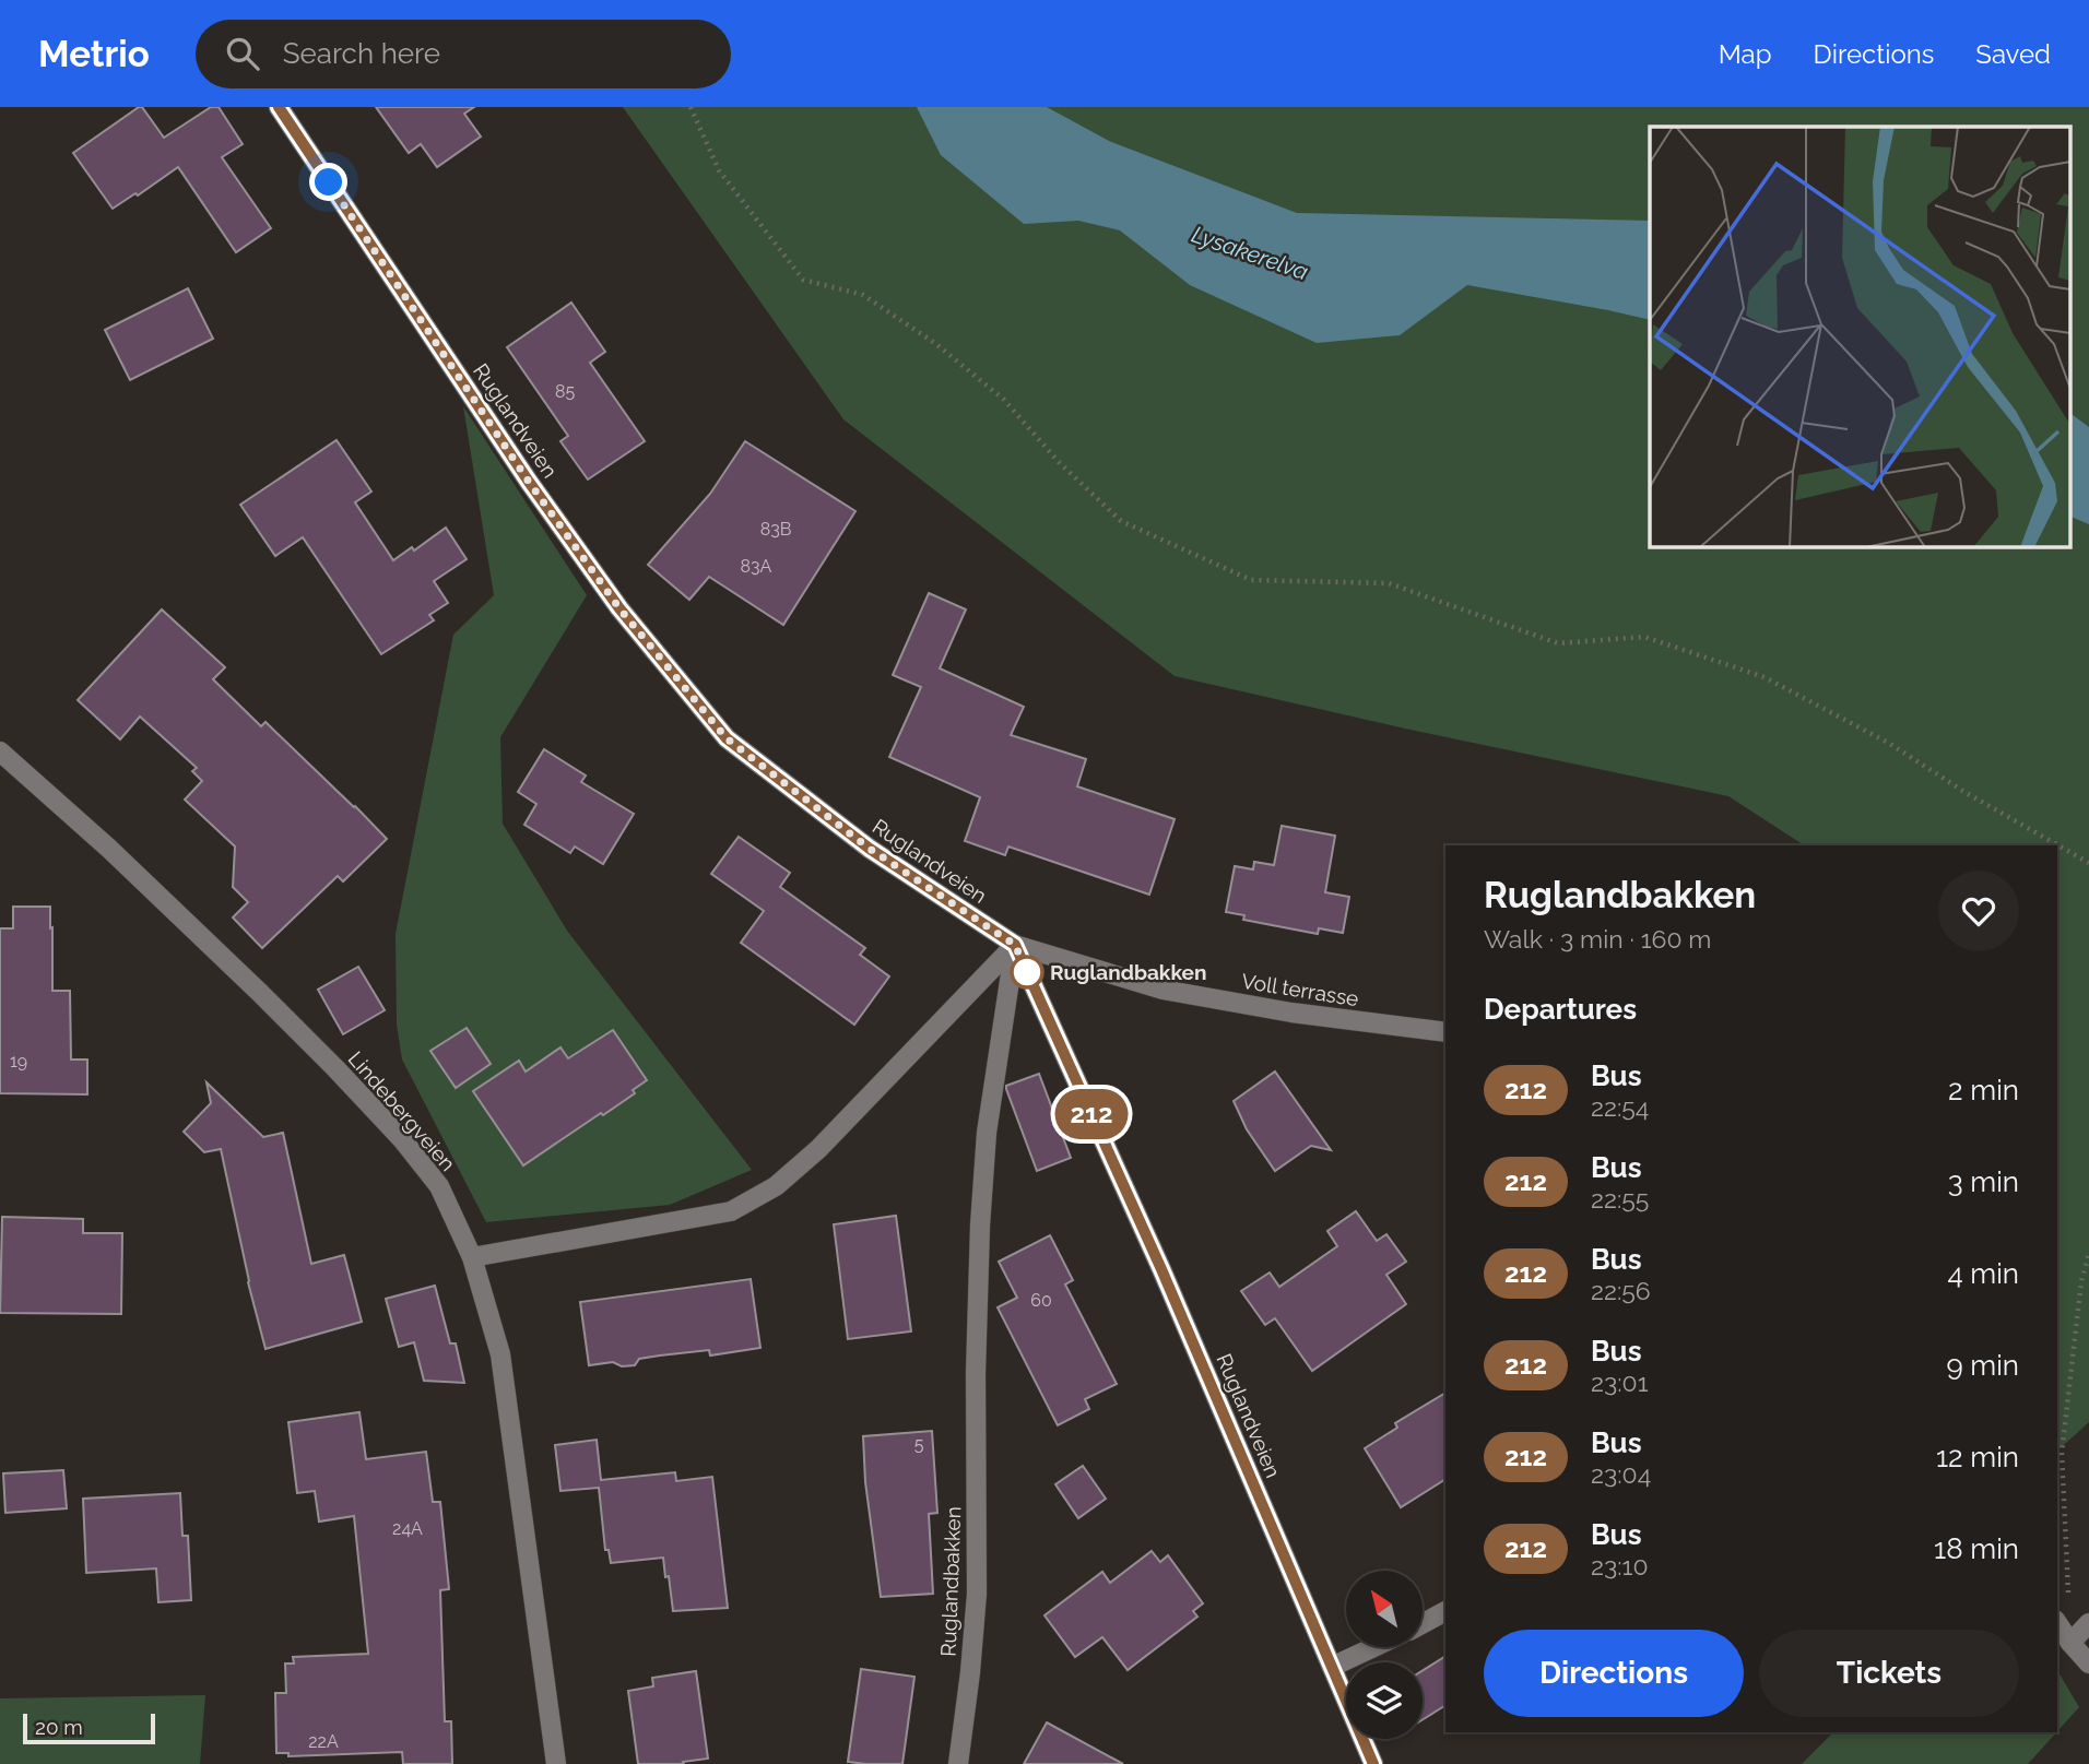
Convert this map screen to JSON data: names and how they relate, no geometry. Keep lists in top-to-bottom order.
{
  "streets": {
    "street": [
      "Ruglandveien",
      "Voll terrasse",
      "Lindebergveien",
      "Ruglandbakken"
    ]
  },
  "crossings": [
    ["Ruglandveien", "Voll terrasse"],
    ["Ruglandveien", "Ruglandbakken"],
    ["Voll terrasse", "Ruglandbakken"]
  ],
  "water": ["Lysakerelva"],
  "places": ["Ruglandbakken"],
  "lines": ["bus line 212"],
  "house_numbers": [
    "85",
    "83B",
    "83A",
    "19",
    "60",
    "5",
    "24A",
    "22A"
  ],
  "scale_bar": "20 m",
  "north": "top left",
  "page": {
    "header": "Metrio",
    "search": "Search here",
    "nav": ["Map", "Directions", "Saved"],
    "on_map": "212",
    "heading": [
      ["Ruglandbakken", "Walk · 3 min · 160 m"],
      "Departures"
    ],
    "list": [
      {
        "mark": "212",
        "name": "Bus",
        "note": "22:54",
        "value": "2 min"
      },
      {
        "mark": "212",
        "name": "Bus",
        "note": "22:55",
        "value": "3 min"
      },
      {
        "mark": "212",
        "name": "Bus",
        "note": "22:56",
        "value": "4 min"
      },
      {
        "mark": "212",
        "name": "Bus",
        "note": "23:01",
        "value": "9 min"
      },
      {
        "mark": "212",
        "name": "Bus",
        "note": "23:04",
        "value": "12 min"
      },
      {
        "mark": "212",
        "name": "Bus",
        "note": "23:10",
        "value": "18 min"
      }
    ],
    "buttons": ["Directions", "Tickets"],
    "scale": "20 m"
  }
}
